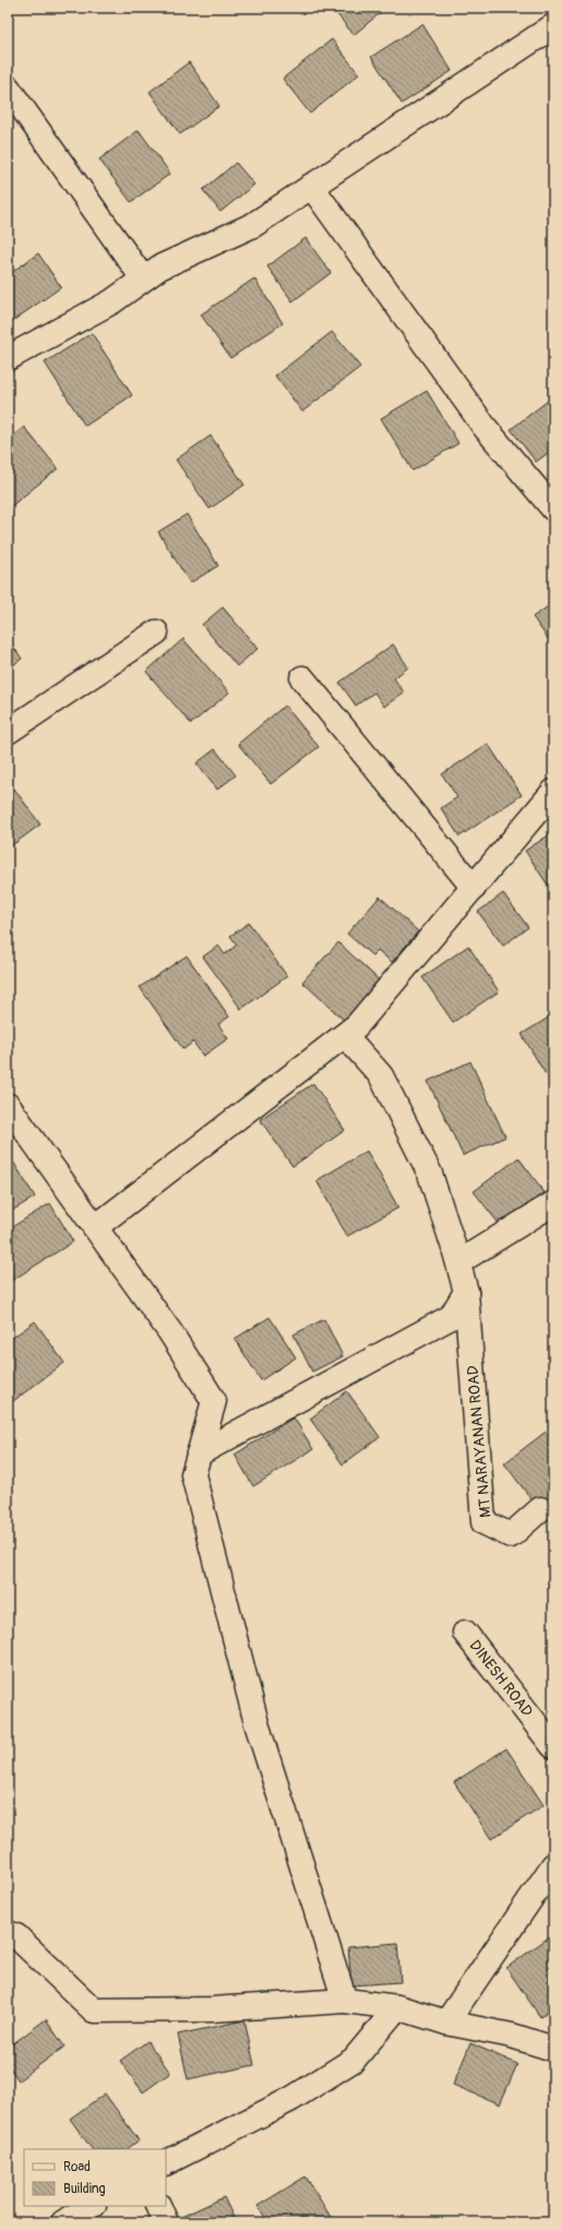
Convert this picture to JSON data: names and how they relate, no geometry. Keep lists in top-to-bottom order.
{
  "streets": {
    "street": ["MT NARAYANAN ROAD", "DINESH ROAD"]
  },
  "legend": ["Road", "Building"]
}
